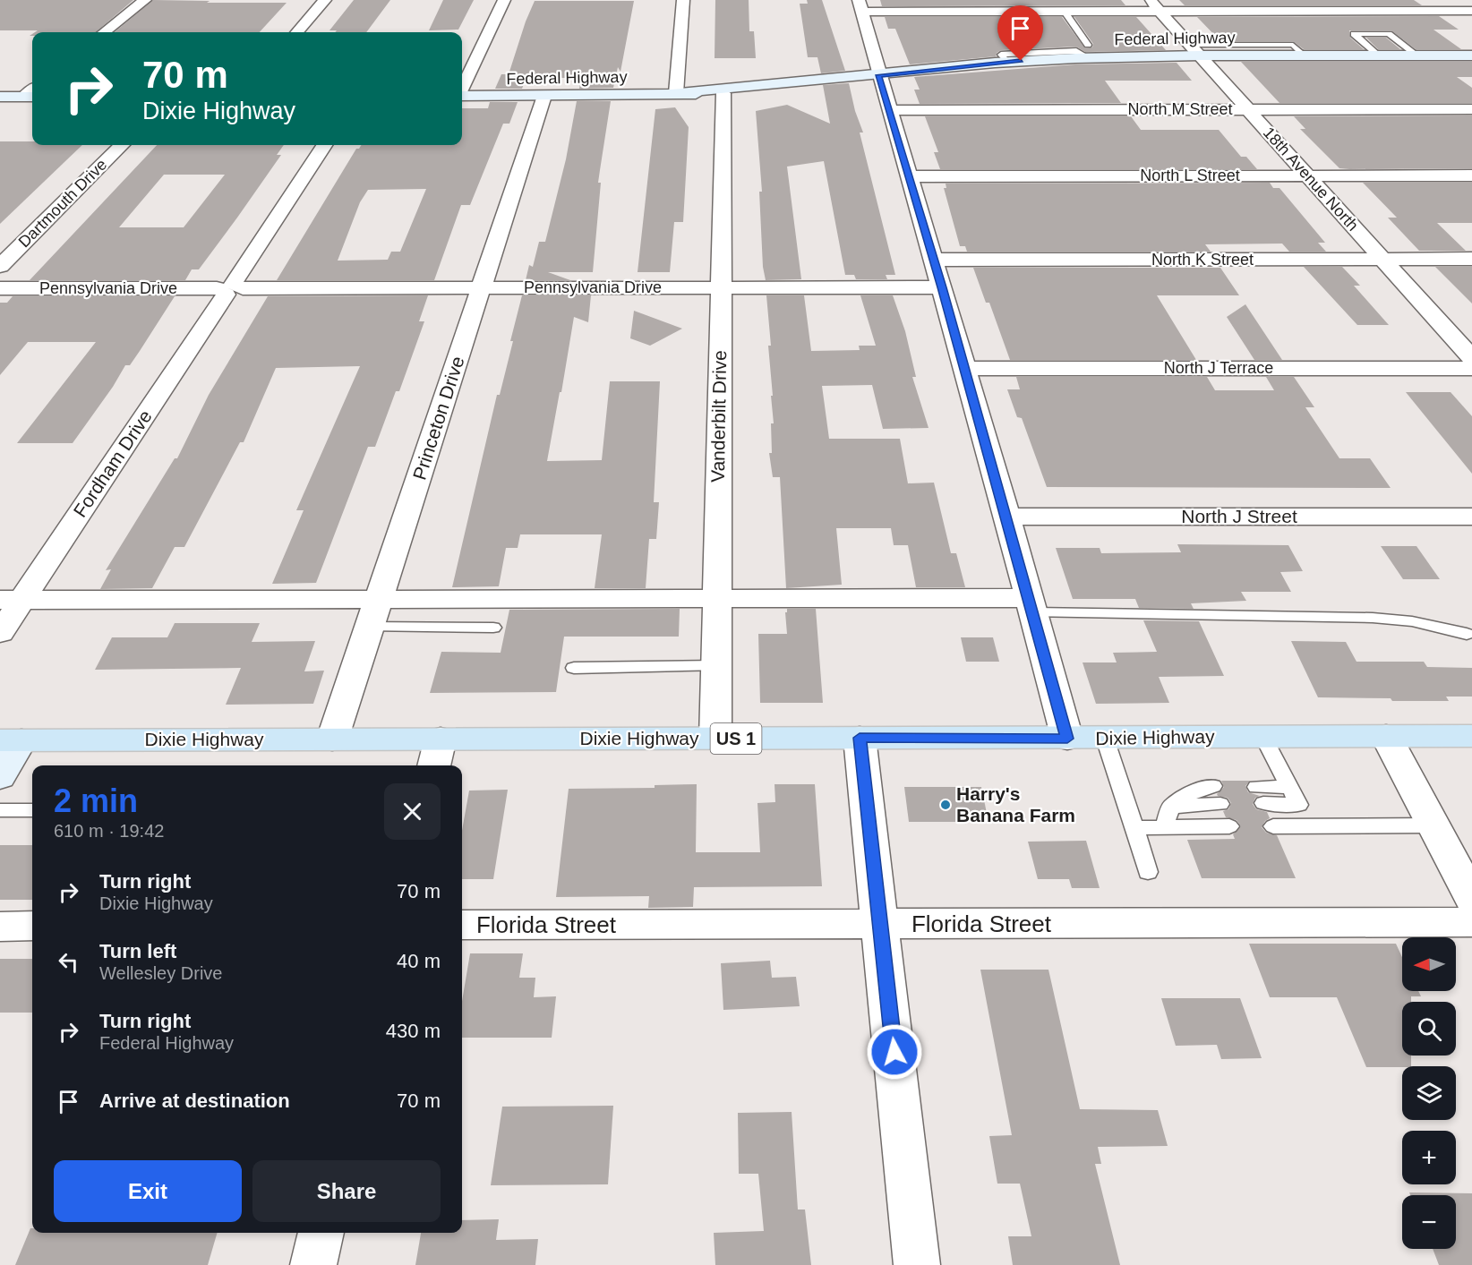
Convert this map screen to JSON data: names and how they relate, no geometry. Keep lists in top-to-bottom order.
{
  "streets": {
    "main road": ["Federal Highway", "Dixie Highway", "US 1"],
    "street": [
      "North M Street",
      "North L Street",
      "18th Avenue North",
      "Dartmouth Drive",
      "North K Street",
      "Pennsylvania Drive",
      "North J Terrace",
      "Vanderbilt Drive",
      "Princeton Drive",
      "Fordham Drive",
      "North J Street",
      "Florida Street"
    ]
  },
  "crossings": [
    ["Federal Highway", "18th Avenue North"],
    ["Federal Highway", "Vanderbilt Drive"],
    ["Federal Highway", "Princeton Drive"],
    ["North M Street", "18th Avenue North"],
    ["North L Street", "18th Avenue North"],
    ["18th Avenue North", "North K Street"],
    ["Pennsylvania Drive", "Vanderbilt Drive"],
    ["Pennsylvania Drive", "Princeton Drive"],
    ["Pennsylvania Drive", "Fordham Drive"],
    ["Vanderbilt Drive", "Dixie Highway"],
    ["Princeton Drive", "Dixie Highway"]
  ],
  "places": ["Harry's Banana Farm"],
  "north": "left",
  "page": {
    "turn": ["70 m", "Dixie Highway"],
    "heading": ["2 min", "610 m · 19:42"],
    "list": [
      {
        "name": "Turn right",
        "note": "Dixie Highway",
        "value": "70 m"
      },
      {
        "name": "Turn left",
        "note": "Wellesley Drive",
        "value": "40 m"
      },
      {
        "name": "Turn right",
        "note": "Federal Highway",
        "value": "430 m"
      },
      {
        "name": "Arrive at destination",
        "value": "70 m"
      }
    ],
    "map_buttons": ["+", "−"],
    "buttons": ["Exit", "Share"]
  }
}
